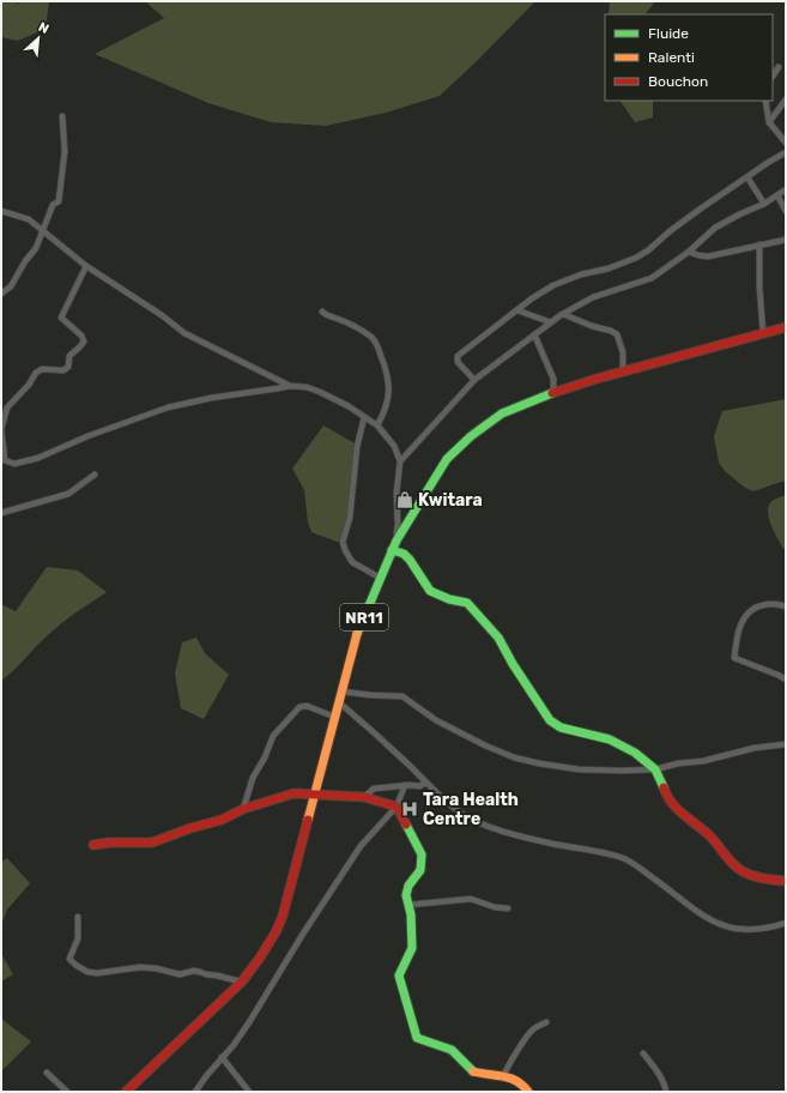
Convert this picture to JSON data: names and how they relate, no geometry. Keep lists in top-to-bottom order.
{
  "streets": {
    "main road": ["NR11"]
  },
  "places": {
    "shop": ["Kwitara"],
    "hospital": ["Tara Health Centre"]
  },
  "legend": ["Fluide", "Ralenti", "Bouchon"],
  "north": "top right"
}
